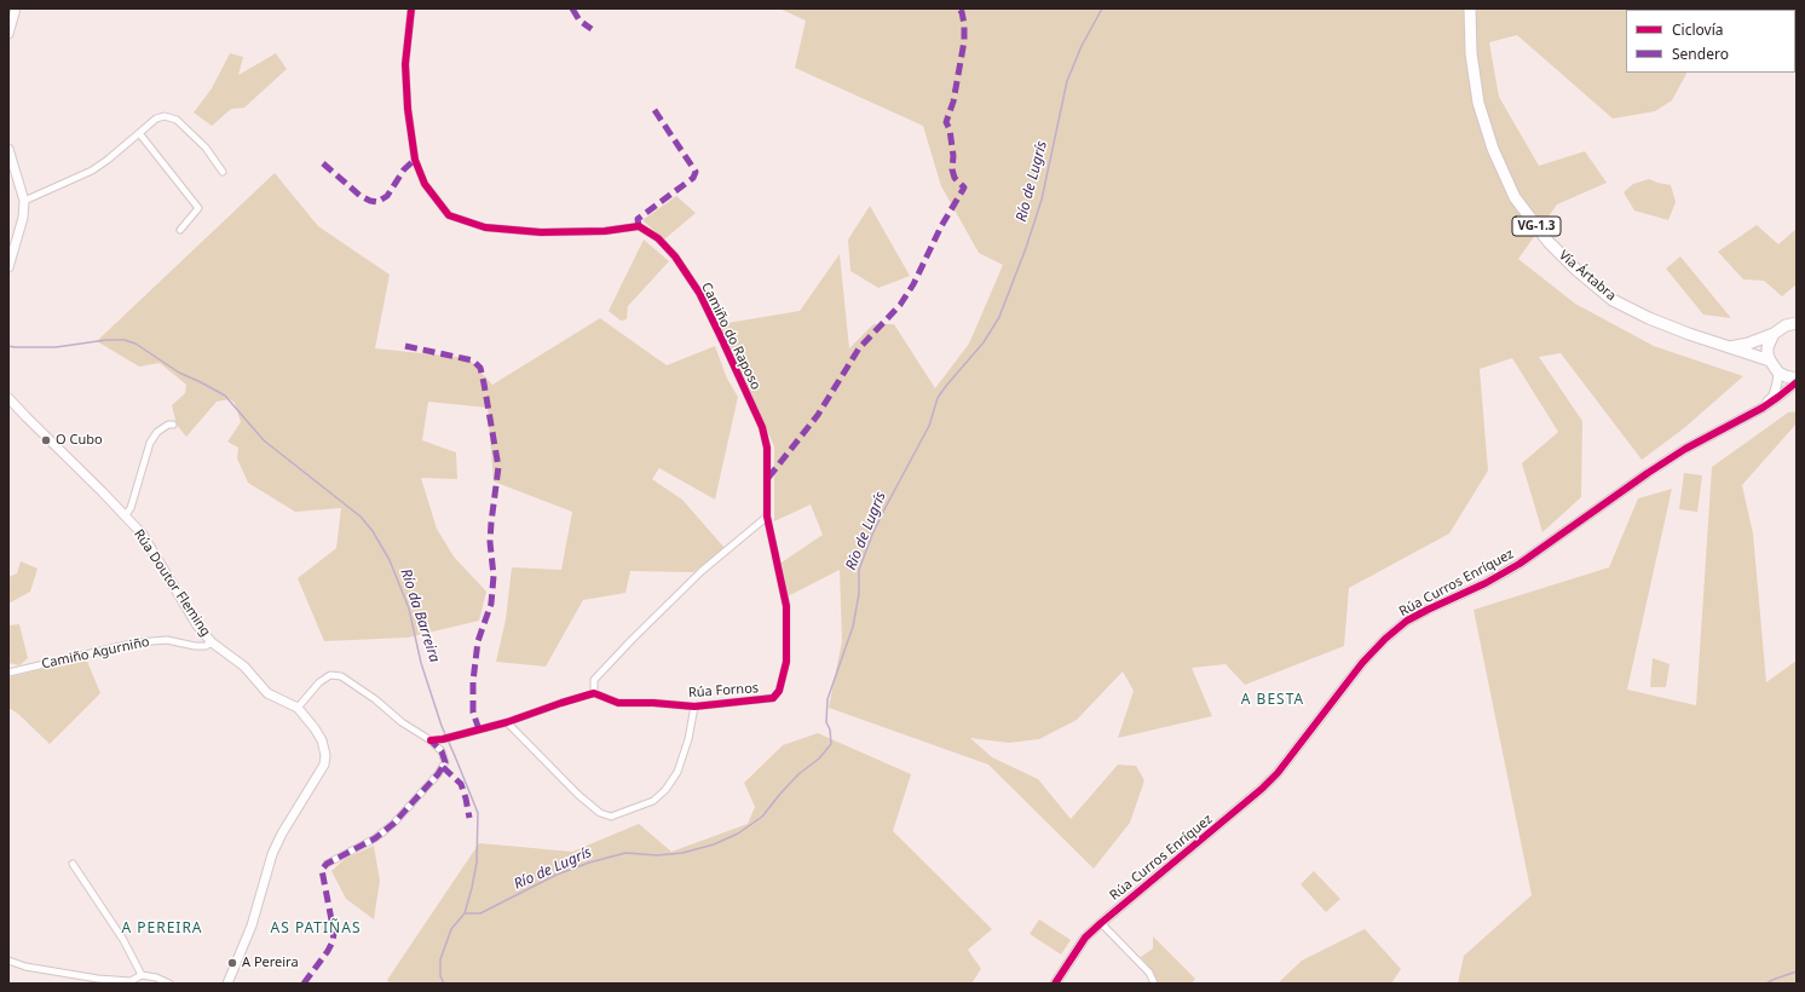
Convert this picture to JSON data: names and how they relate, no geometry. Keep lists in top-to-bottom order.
{
  "streets": {
    "highway": ["VG-1.3", "Vía Ártabra"],
    "street": [
      "Camiño do Raposo",
      "Rúa Doutor Fleming",
      "Rúa Curros Enríquez",
      "Camiño Agurniño",
      "Rúa Fornos"
    ]
  },
  "crossings": [
    ["Camiño do Raposo", "Rúa Fornos"],
    ["Rúa Doutor Fleming", "Camiño Agurniño"]
  ],
  "districts": ["A BESTA", "A PEREIRA", "AS PATIÑAS"],
  "water": ["Río de Lugrís", "Río da Barreira"],
  "places": ["O Cubo", "A Pereira"],
  "legend": ["Ciclovía", "Sendero"]
}
